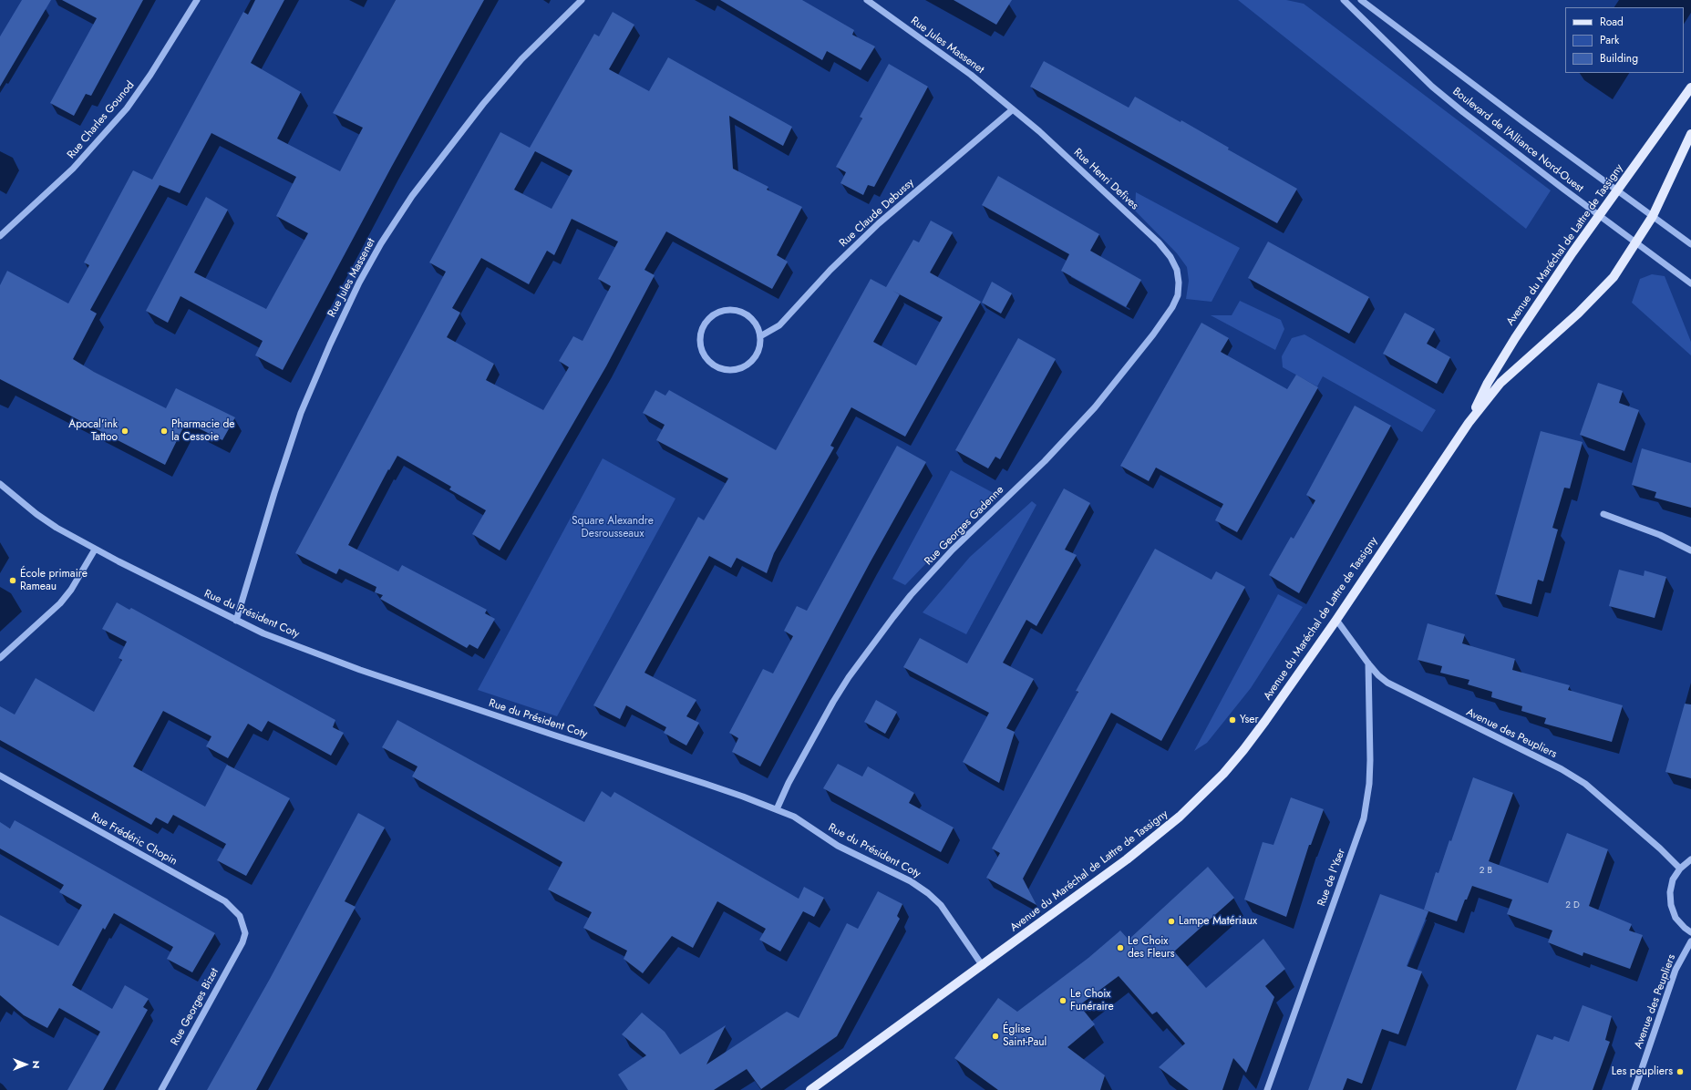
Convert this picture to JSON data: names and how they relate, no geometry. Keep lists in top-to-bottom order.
{
  "streets": {
    "main road": ["Avenue du Maréchal de Lattre de Tassigny"],
    "street": [
      "Rue Jules Massenet",
      "Rue Charles Gounod",
      "Boulevard de l'Alliance Nord-Ouest",
      "Rue Henri Defives",
      "Rue Claude Debussy",
      "Rue Georges Gadenne",
      "Rue du Président Coty",
      "Avenue des Peupliers",
      "Rue Frédéric Chopin",
      "Rue de l'Yser",
      "Rue Georges Bizet"
    ]
  },
  "crossings": [
    ["Rue Jules Massenet", "Rue Henri Defives"],
    ["Rue Jules Massenet", "Rue Claude Debussy"],
    ["Rue Jules Massenet", "Rue du Président Coty"],
    ["Boulevard de l'Alliance Nord-Ouest", "Avenue du Maréchal de Lattre de Tassigny"],
    ["Rue Henri Defives", "Rue Claude Debussy"],
    ["Rue Henri Defives", "Rue Georges Gadenne"],
    ["Avenue du Maréchal de Lattre de Tassigny", "Rue du Président Coty"],
    ["Avenue du Maréchal de Lattre de Tassigny", "Avenue des Peupliers"],
    ["Rue Georges Gadenne", "Rue du Président Coty"],
    ["Avenue des Peupliers", "Rue de l'Yser"],
    ["Rue Frédéric Chopin", "Rue Georges Bizet"]
  ],
  "parks": ["Square Alexandre Desrousseaux"],
  "places": [
    "Apocal'ink Tattoo",
    "Pharmacie de la Cessoie",
    "École primaire Rameau",
    "Yser",
    "Lampe Matériaux",
    "Le Choix des Fleurs",
    "Le Choix Funéraire",
    "Église Saint-Paul",
    "Les peupliers"
  ],
  "house_numbers": ["2 B", "2 D"],
  "legend": ["Road", "Park", "Building"],
  "north": "right"
}
